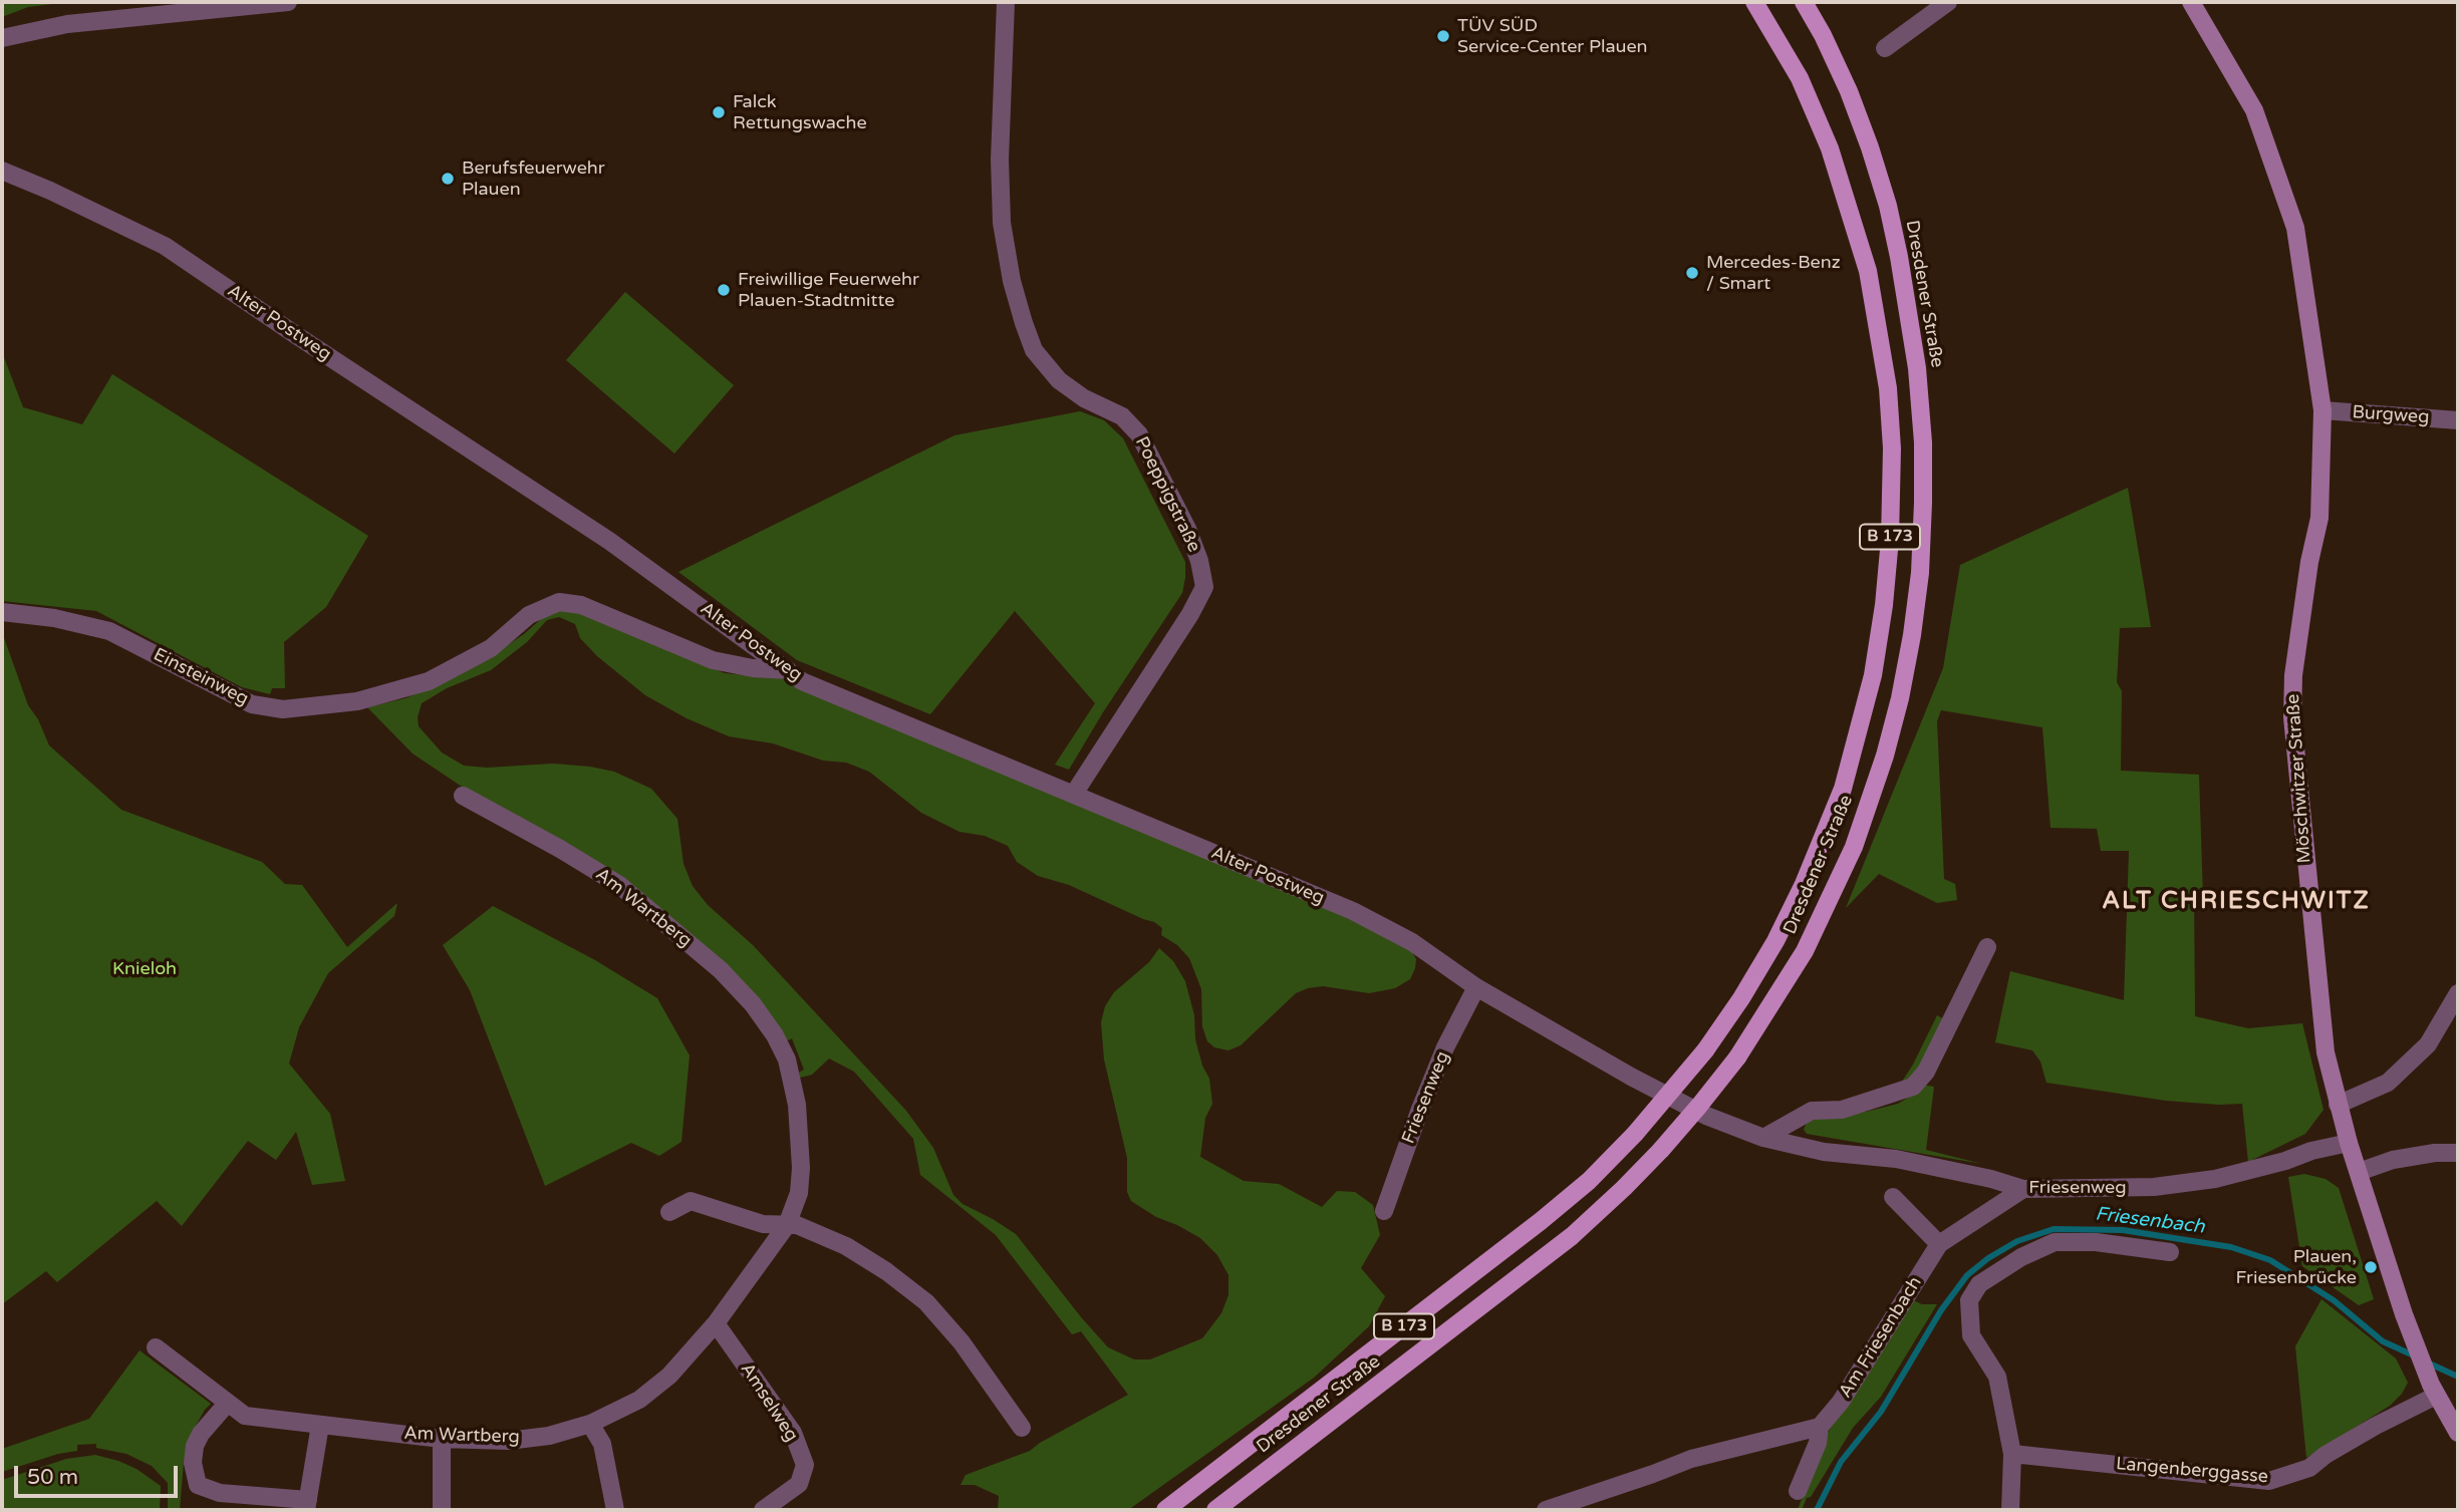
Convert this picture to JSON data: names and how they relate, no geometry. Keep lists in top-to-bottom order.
{
  "streets": {
    "main road": ["Dresdener Straße", "B 173", "Möschwitzer Straße"],
    "street": [
      "Alter Postweg",
      "Burgweg",
      "Poeppigstraße",
      "Einsteinweg",
      "Am Wartberg",
      "Friesenweg",
      "Am Friesenbach",
      "Amselweg",
      "Langenberggasse"
    ]
  },
  "crossings": [
    ["Alter Postweg", "Poeppigstraße"],
    ["Alter Postweg", "Einsteinweg"],
    ["Alter Postweg", "Friesenweg"],
    ["Burgweg", "Möschwitzer Straße"],
    ["Möschwitzer Straße", "Friesenweg"],
    ["Möschwitzer Straße", "Langenberggasse"],
    ["Am Wartberg", "Amselweg"],
    ["Friesenweg", "Am Friesenbach"]
  ],
  "districts": ["ALT CHRIESCHWITZ"],
  "water": ["Friesenbach"],
  "parks": ["Knieloh"],
  "places": [
    "TÜV SÜD Service-Center Plauen",
    "Falck Rettungswache",
    "Berufsfeuerwehr Plauen",
    "Mercedes-Benz / Smart",
    "Freiwillige Feuerwehr Plauen-Stadtmitte",
    "Plauen, Friesenbrücke"
  ],
  "scale_bar": "50 m"
}
